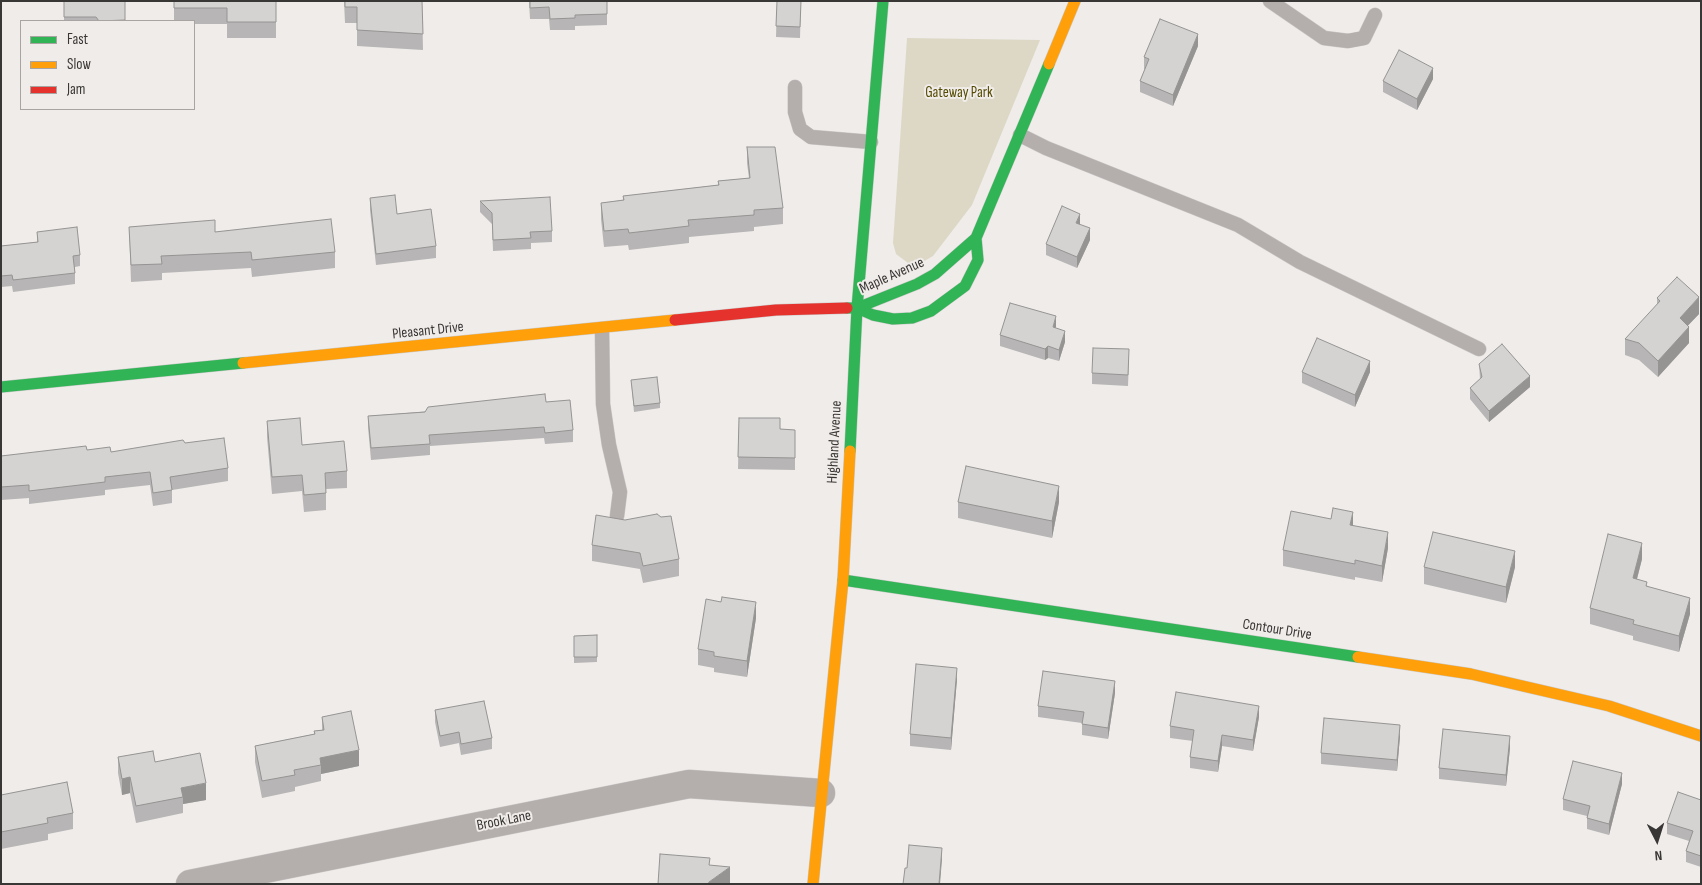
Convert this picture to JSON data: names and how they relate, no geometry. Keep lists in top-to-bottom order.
{
  "streets": {
    "main road": [
      "Maple Avenue",
      "Pleasant Drive",
      "Highland Avenue",
      "Contour Drive"
    ],
    "street": ["Brook Lane"]
  },
  "crossings": [
    ["Maple Avenue", "Pleasant Drive"],
    ["Maple Avenue", "Highland Avenue"],
    ["Pleasant Drive", "Highland Avenue"],
    ["Highland Avenue", "Contour Drive"],
    ["Highland Avenue", "Brook Lane"]
  ],
  "parks": ["Gateway Park"],
  "legend": ["Fast", "Slow", "Jam"],
  "north": "bottom"
}
